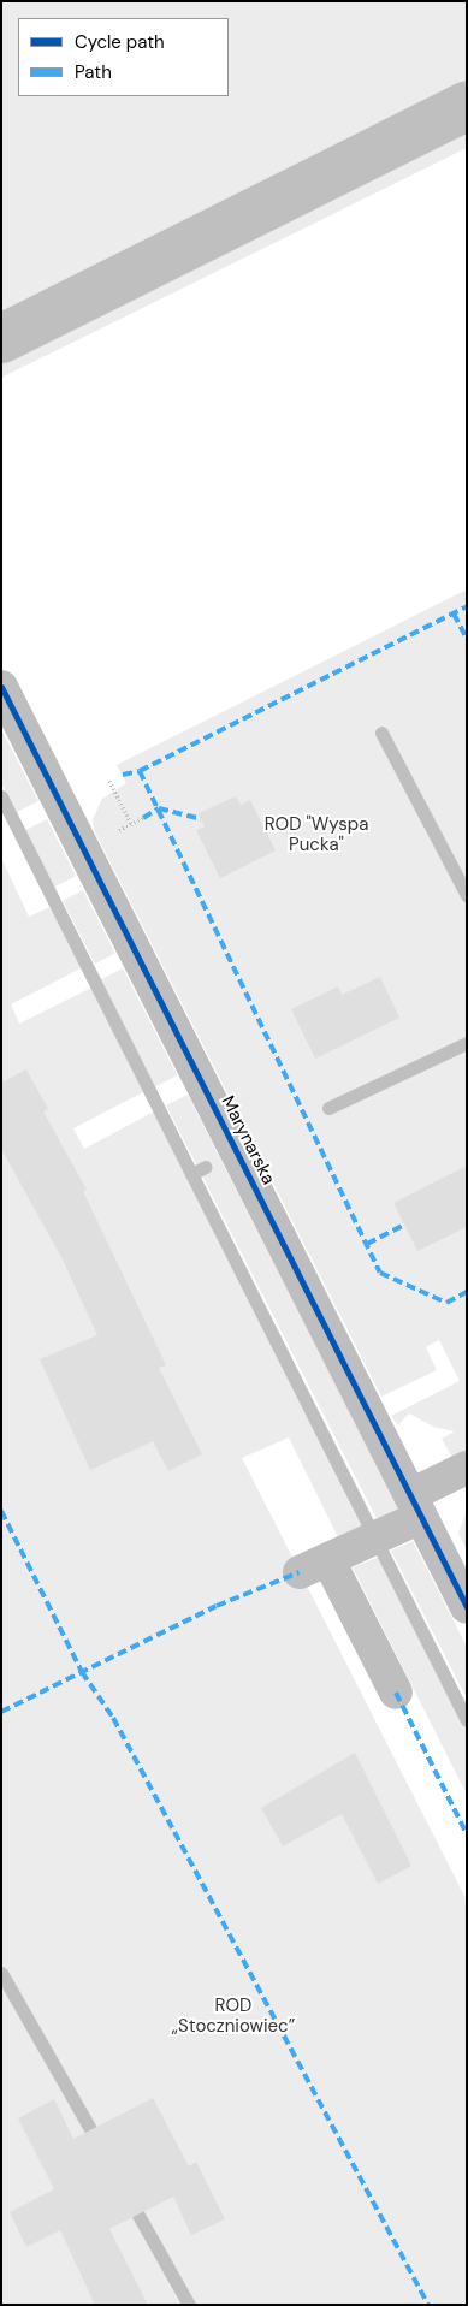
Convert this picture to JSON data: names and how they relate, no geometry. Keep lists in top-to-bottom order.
{
  "streets": {
    "street": ["Marynarska"]
  },
  "parks": ["ROD \"Wyspa Pucka\"", "ROD „Stoczniowiec”"],
  "legend": ["Cycle path", "Path"]
}
